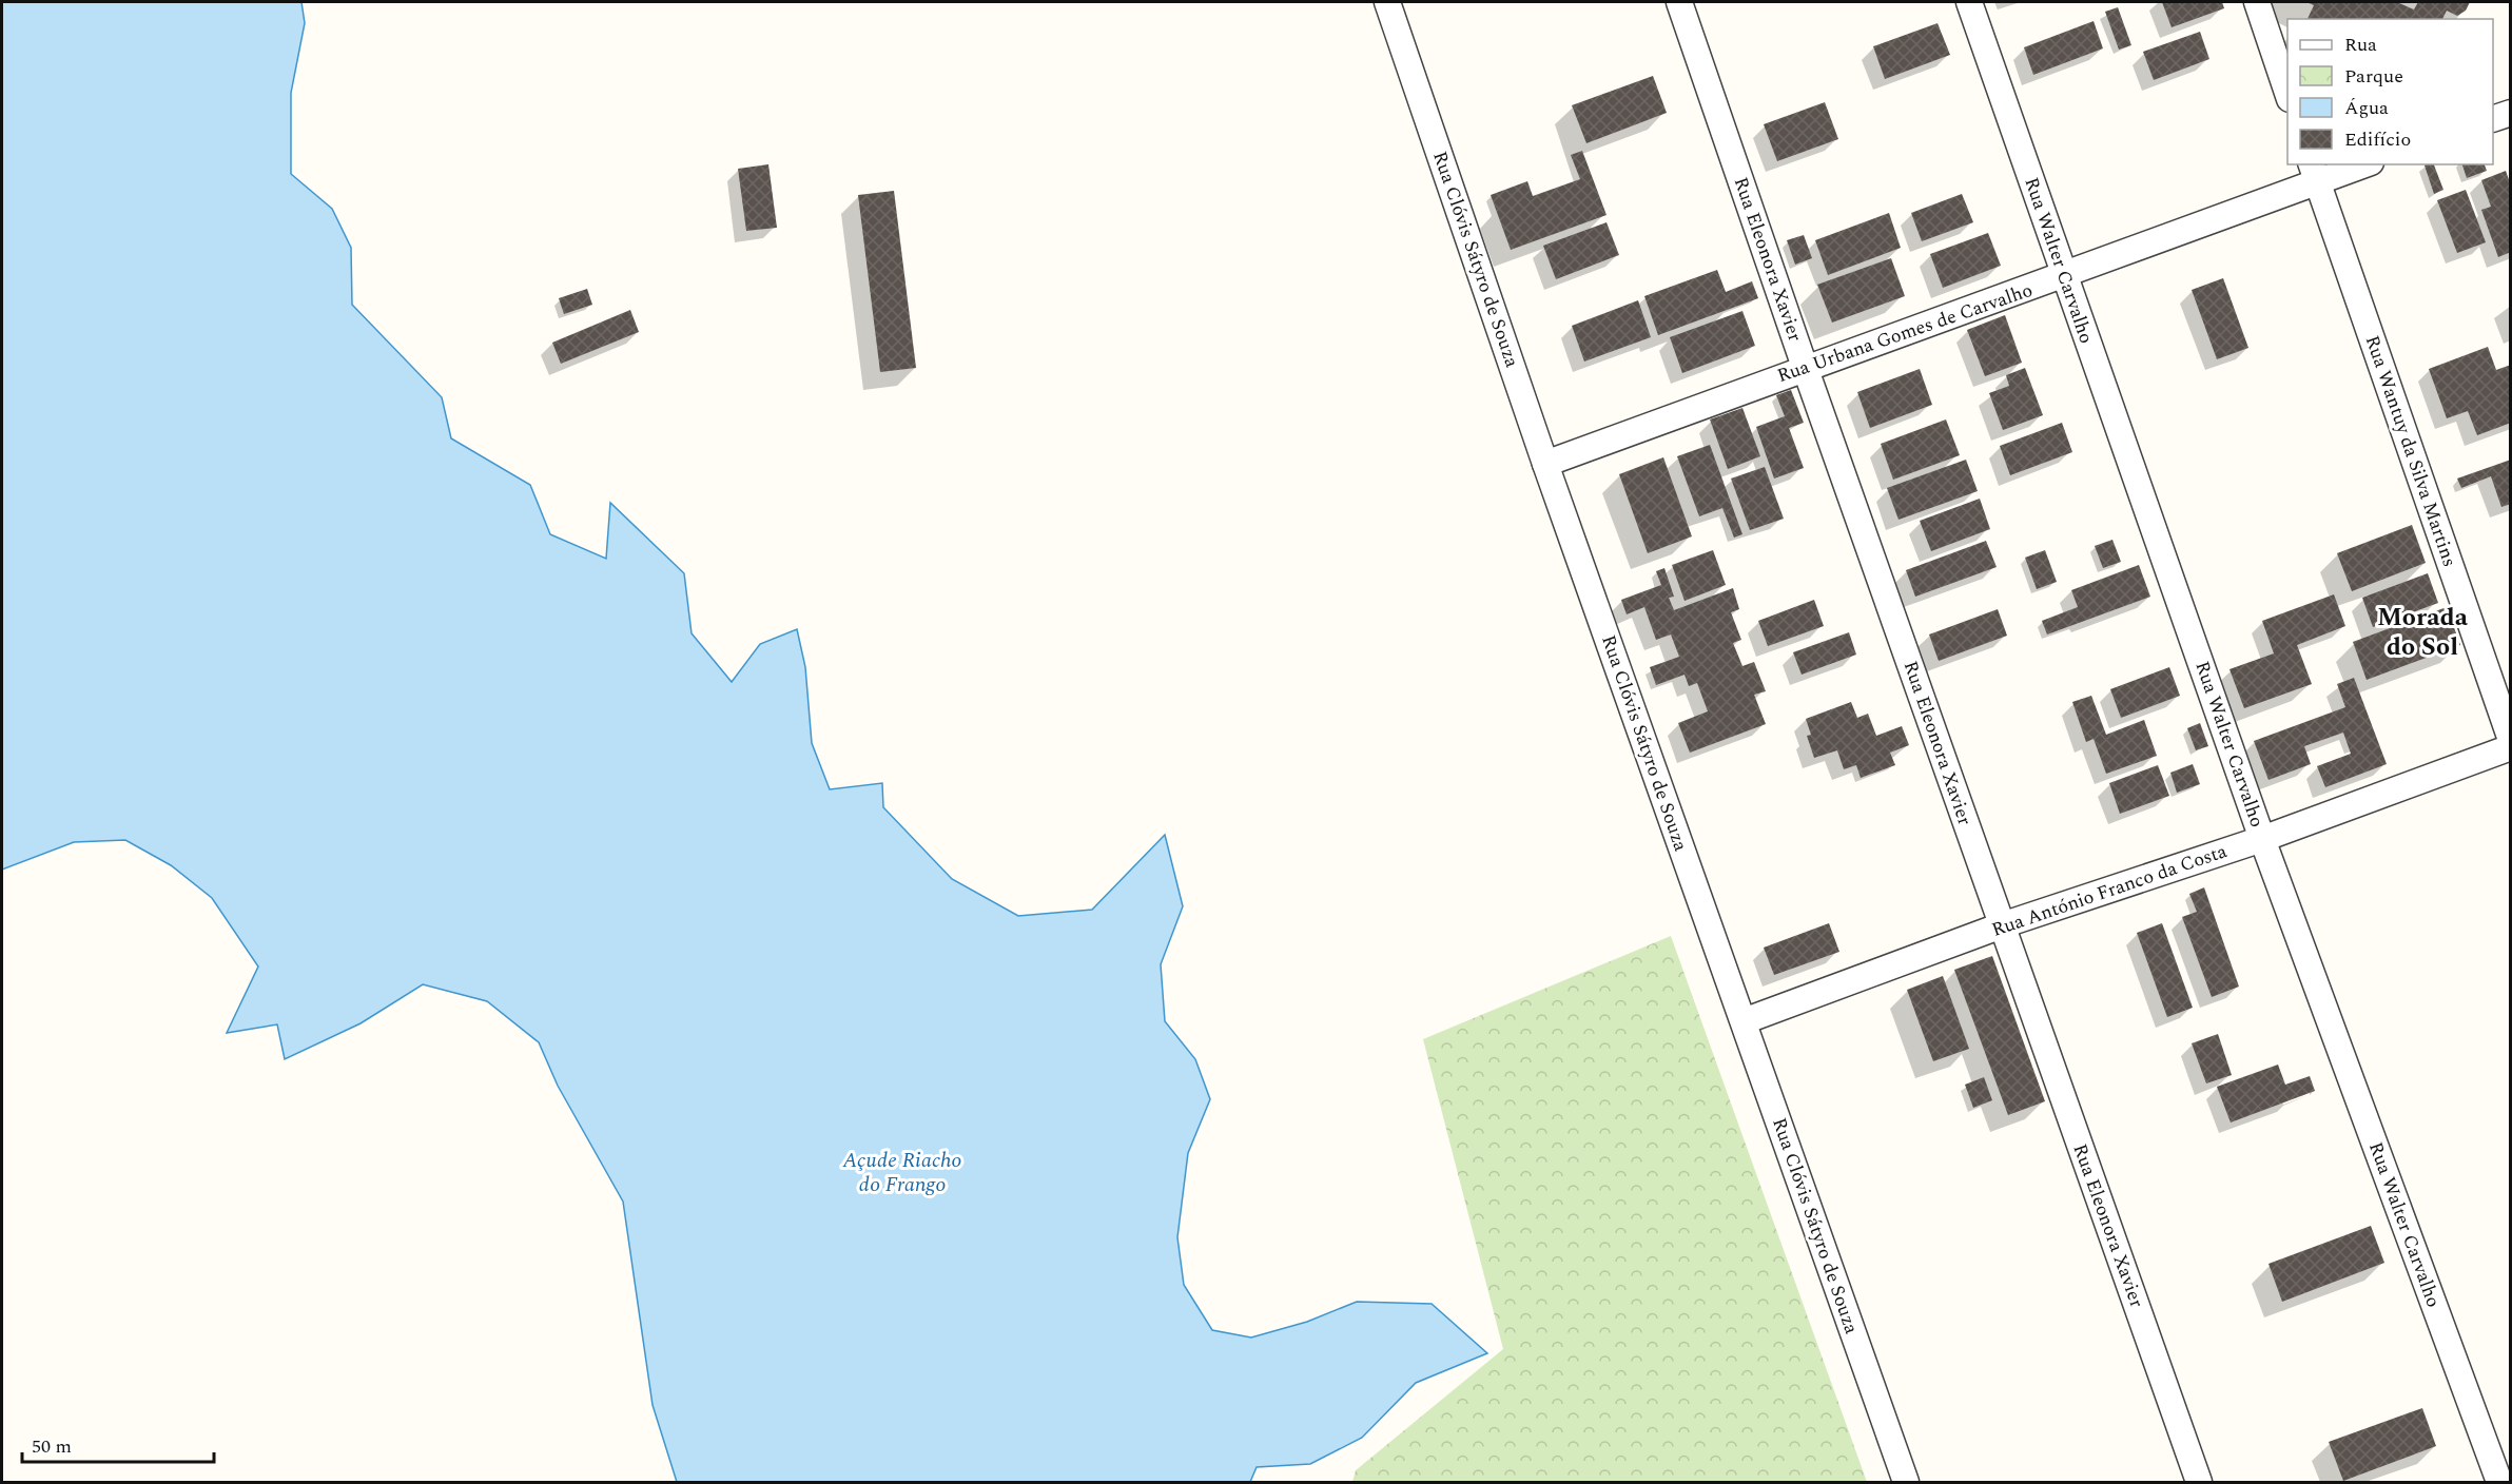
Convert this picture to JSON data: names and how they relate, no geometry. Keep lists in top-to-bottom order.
{
  "streets": {
    "street": [
      "Rua Clóvis Sátyro de Souza",
      "Rua Eleonora Xavier",
      "Rua Walter Carvalho",
      "Rua Urbana Gomes de Carvalho",
      "Rua Wantuy da Silva Martins",
      "Rua António Franco da Costa"
    ]
  },
  "crossings": [
    ["Rua Clóvis Sátyro de Souza", "Rua Urbana Gomes de Carvalho"],
    ["Rua Clóvis Sátyro de Souza", "Rua António Franco da Costa"],
    ["Rua Eleonora Xavier", "Rua Urbana Gomes de Carvalho"],
    ["Rua Eleonora Xavier", "Rua António Franco da Costa"],
    ["Rua Walter Carvalho", "Rua Urbana Gomes de Carvalho"],
    ["Rua Walter Carvalho", "Rua António Franco da Costa"],
    ["Rua Urbana Gomes de Carvalho", "Rua Wantuy da Silva Martins"]
  ],
  "districts": ["Morada do Sol"],
  "water": ["Açude Riacho do Frango"],
  "legend": [
    "Rua",
    "Parque",
    "Água",
    "Edifício"
  ],
  "scale_bar": "50 m"
}
